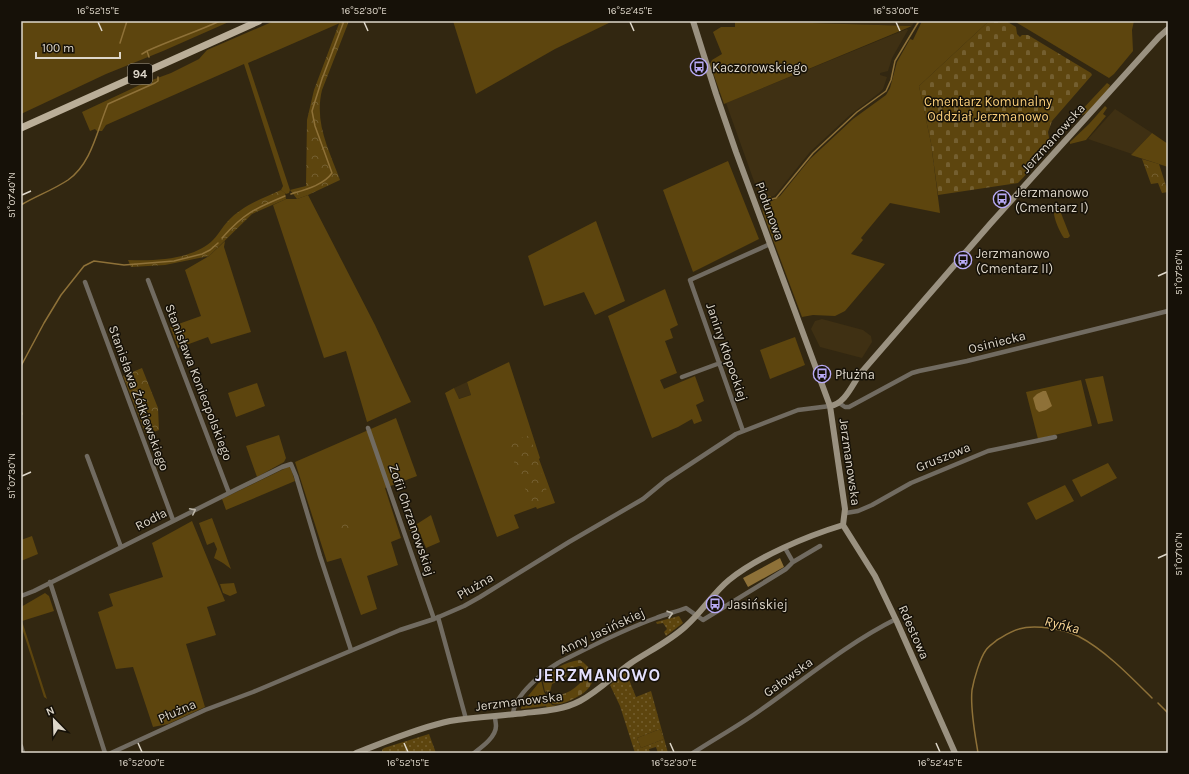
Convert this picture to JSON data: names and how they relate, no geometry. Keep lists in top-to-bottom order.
{
  "streets": {
    "main road": ["94"],
    "street": [
      "Jerzmanowska",
      "Piołunowa",
      "Osiniecka",
      "Janiny Kłopockiej",
      "Stanisława Koniecpolskiego",
      "Stanisława Żółkiewskiego",
      "Gruszowa",
      "Rodła",
      "Zofii Chrzanowskiej",
      "Płużna",
      "Anny Jasińskiej",
      "Rdestowa",
      "Gałowska"
    ]
  },
  "crossings": [
    ["Jerzmanowska", "Piołunowa"],
    ["Jerzmanowska", "Osiniecka"],
    ["Jerzmanowska", "Gruszowa"],
    ["Jerzmanowska", "Zofii Chrzanowskiej"],
    ["Jerzmanowska", "Płużna"],
    ["Jerzmanowska", "Anny Jasińskiej"],
    ["Jerzmanowska", "Rdestowa"],
    ["Piołunowa", "Janiny Kłopockiej"],
    ["Piołunowa", "Płużna"],
    ["Janiny Kłopockiej", "Płużna"],
    ["Stanisława Koniecpolskiego", "Rodła"],
    ["Stanisława Żółkiewskiego", "Rodła"],
    ["Rodła", "Płużna"],
    ["Zofii Chrzanowskiej", "Płużna"],
    ["Rdestowa", "Gałowska"]
  ],
  "one_way": ["Anny Jasińskiej"],
  "districts": ["JERZMANOWO"],
  "water": ["Ryńka"],
  "parks": ["Cmentarz Komunalny Oddział Jerzmanowo"],
  "places": {
    "bus stop": [
      "Kaczorowskiego",
      "Jerzmanowo (Cmentarz I)",
      "Jerzmanowo (Cmentarz II)",
      "Płużna",
      "Jasińskiej"
    ]
  },
  "scale_bar": "100 m",
  "north": "top left",
  "coordinates": [
    "16°52'15\"E",
    "16°52'30\"E",
    "16°52'45\"E",
    "16°53'00\"E",
    "51°07'40\"N",
    "51°07'20\"N",
    "51°07'30\"N",
    "51°07'10\"N",
    "16°52'00\"E"
  ]
}
